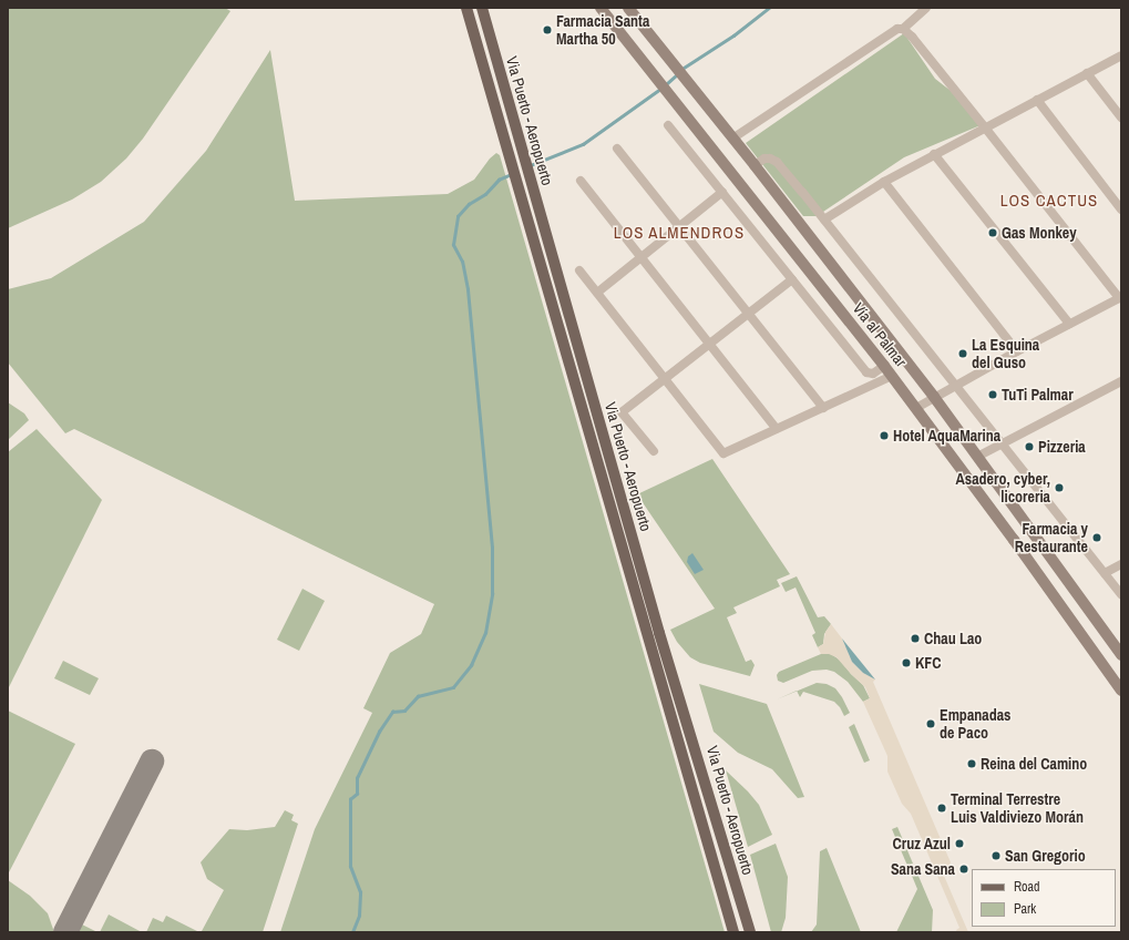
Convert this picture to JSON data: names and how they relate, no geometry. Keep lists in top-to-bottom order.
{
  "streets": {
    "main road": ["Via Puerto - Aeropuerto", "Vía al Palmar"]
  },
  "districts": ["LOS CACTUS", "LOS ALMENDROS"],
  "places": [
    "Farmacia Santa Martha 50",
    "Gas Monkey",
    "La Esquina del Guso",
    "TuTi Palmar",
    "Hotel AquaMarina",
    "Pizzeria",
    "Asadero, cyber, licoreria",
    "Farmacia y Restaurante",
    "Chau Lao",
    "KFC",
    "Empanadas de Paco",
    "Reina del Camino",
    "Terminal Terrestre Luis Valdiviezo Morán",
    "Cruz Azul",
    "San Gregorio",
    "Sana Sana"
  ],
  "legend": ["Road", "Park"]
}
